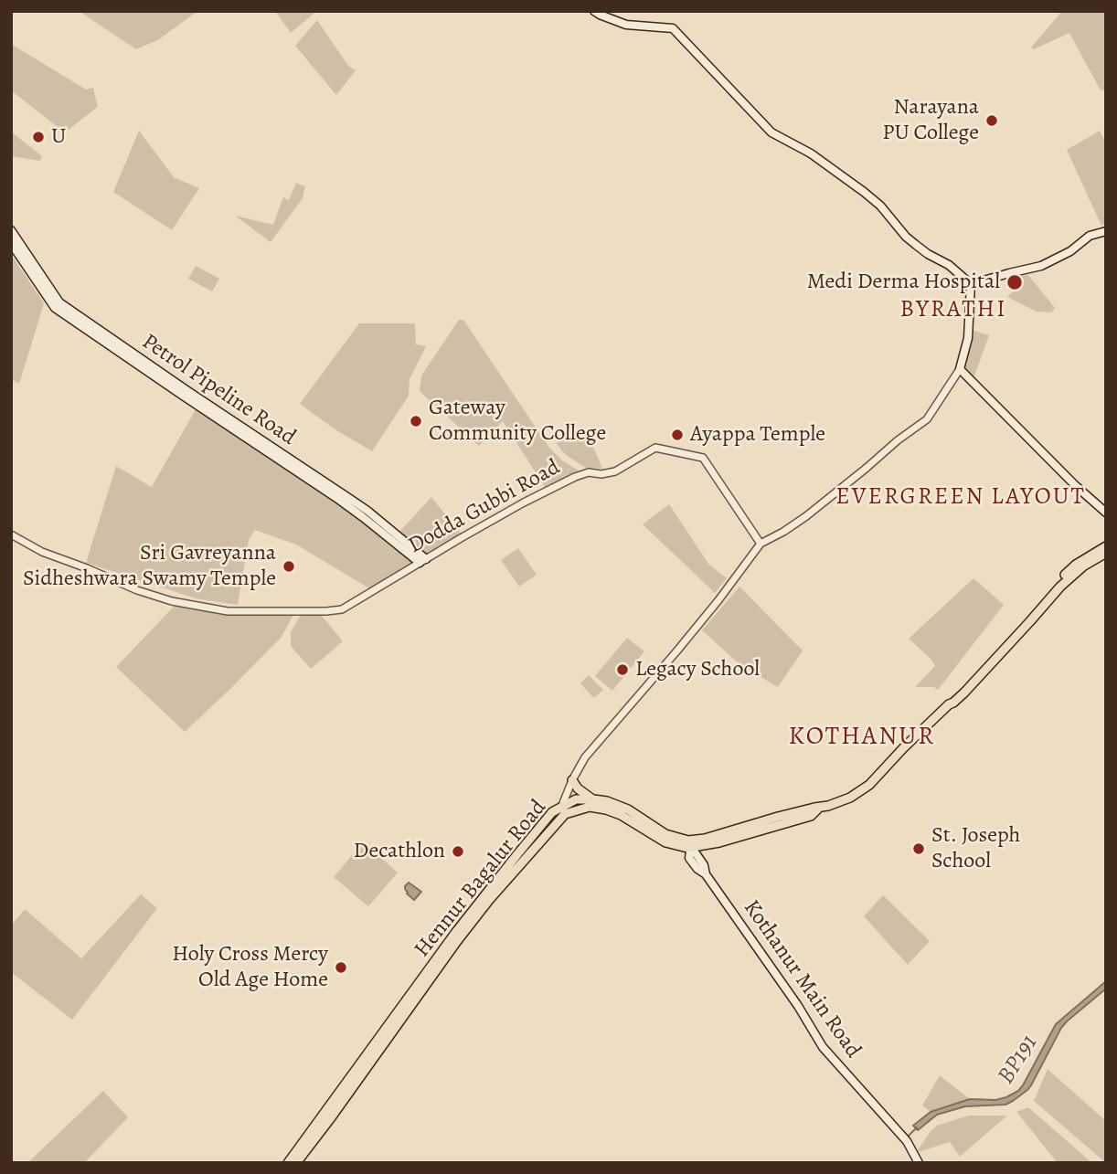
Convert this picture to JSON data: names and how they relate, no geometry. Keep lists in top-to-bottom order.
{
  "streets": {
    "main road": ["Petrol Pipeline Road", "Hennur Bagalur Road", "Kothanur Main Road"],
    "street": ["Dodda Gubbi Road"]
  },
  "crossings": [
    ["Petrol Pipeline Road", "Dodda Gubbi Road"],
    ["Hennur Bagalur Road", "Kothanur Main Road"]
  ],
  "districts": ["BYRATHI", "EVERGREEN LAYOUT", "KOTHANUR"],
  "water": ["BP191"],
  "places": [
    "Narayana PU College",
    "U",
    "Medi Derma Hospital",
    "Gateway Community College",
    "Ayappa Temple",
    "Sri Gavreyanna Sidheshwara Swamy Temple",
    "Legacy School",
    "St. Joseph School",
    "Decathlon",
    "Holy Cross Mercy Old Age Home"
  ]
}
